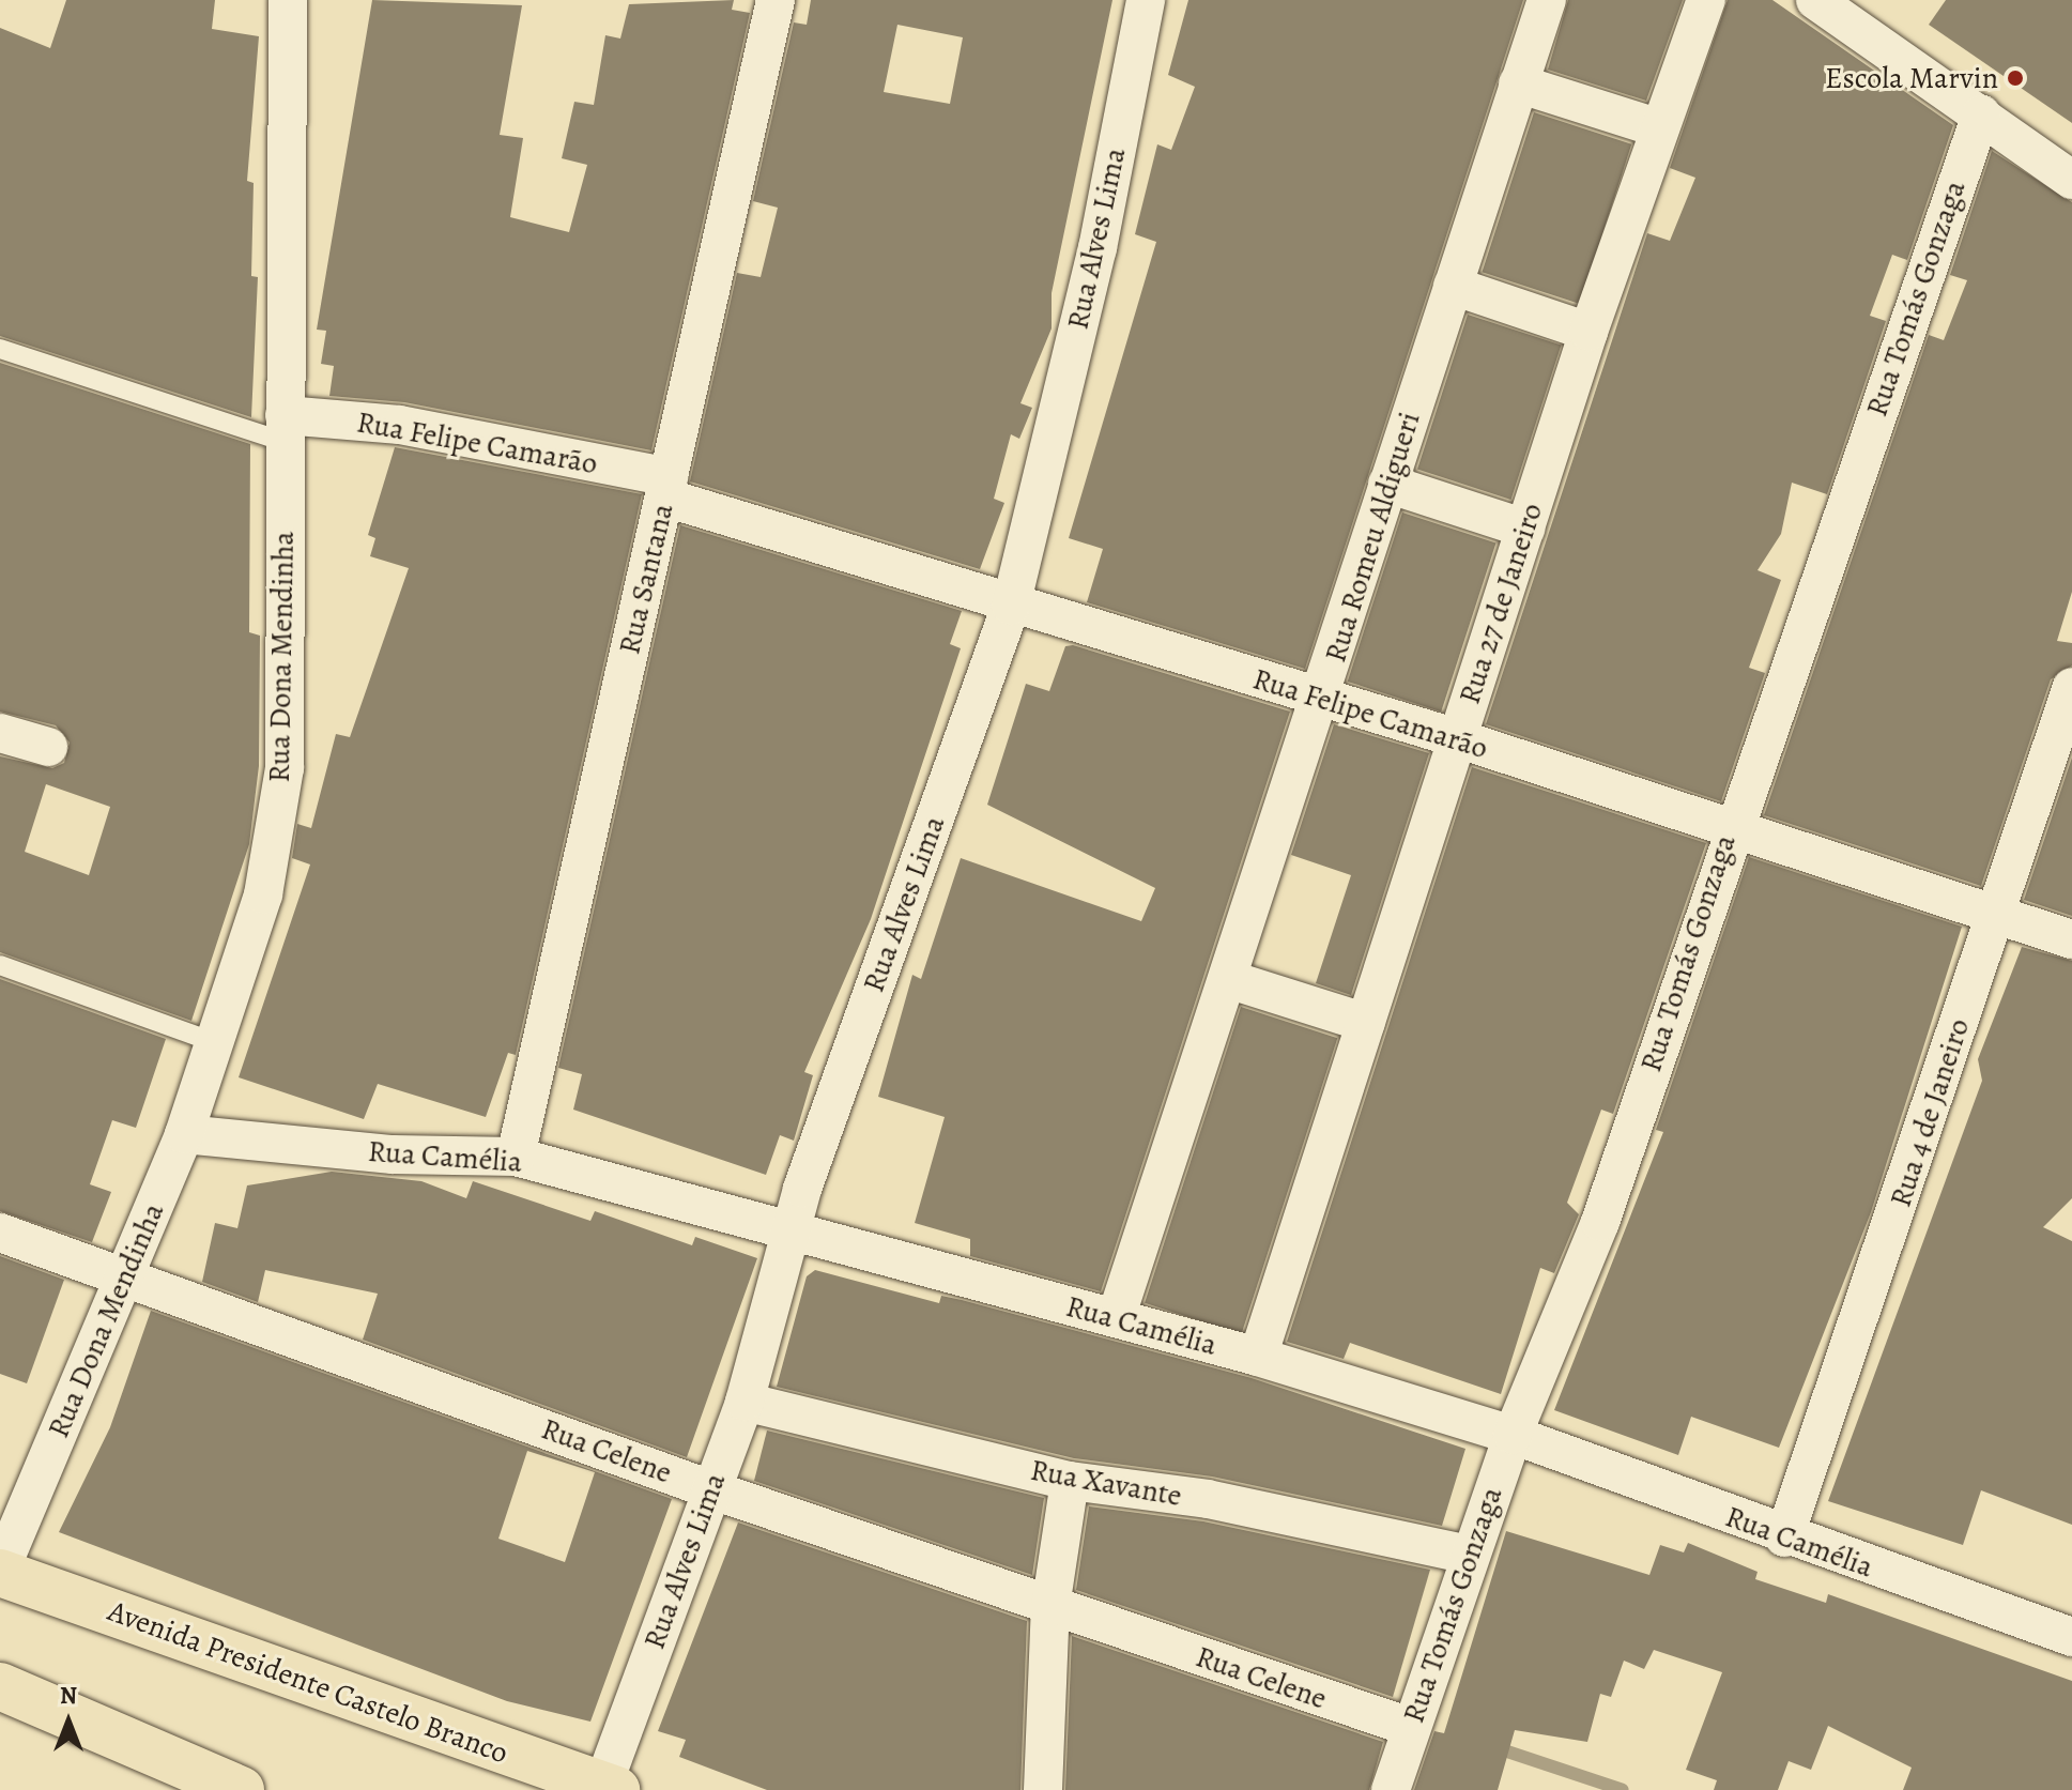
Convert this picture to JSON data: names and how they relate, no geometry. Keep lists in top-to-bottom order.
{
  "streets": {
    "main road": ["Avenida Presidente Castelo Branco"],
    "street": [
      "Rua Alves Lima",
      "Rua Tomás Gonzaga",
      "Rua Felipe Camarão",
      "Rua Romeu Aldigueri",
      "Rua Santana",
      "Rua 27 de Janeiro",
      "Rua Dona Mendinha",
      "Rua 4 de Janeiro",
      "Rua Camélia",
      "Rua Celene",
      "Rua Xavante"
    ]
  },
  "crossings": [
    ["Rua Alves Lima", "Rua Felipe Camarão"],
    ["Rua Alves Lima", "Rua Camélia"],
    ["Rua Alves Lima", "Rua Celene"],
    ["Rua Alves Lima", "Rua Xavante"],
    ["Rua Alves Lima", "Avenida Presidente Castelo Branco"],
    ["Rua Tomás Gonzaga", "Rua Felipe Camarão"],
    ["Rua Tomás Gonzaga", "Rua Camélia"],
    ["Rua Tomás Gonzaga", "Rua Celene"],
    ["Rua Tomás Gonzaga", "Rua Xavante"],
    ["Rua Felipe Camarão", "Rua Romeu Aldigueri"],
    ["Rua Felipe Camarão", "Rua Santana"],
    ["Rua Felipe Camarão", "Rua 27 de Janeiro"],
    ["Rua Felipe Camarão", "Rua Dona Mendinha"],
    ["Rua Felipe Camarão", "Rua 4 de Janeiro"],
    ["Rua Romeu Aldigueri", "Rua Camélia"],
    ["Rua Santana", "Rua Camélia"],
    ["Rua 27 de Janeiro", "Rua Camélia"],
    ["Rua Dona Mendinha", "Rua Camélia"],
    ["Rua Dona Mendinha", "Rua Celene"],
    ["Rua Dona Mendinha", "Avenida Presidente Castelo Branco"],
    ["Rua 4 de Janeiro", "Rua Camélia"]
  ],
  "places": ["Escola Marvin"],
  "north": "top"
}
